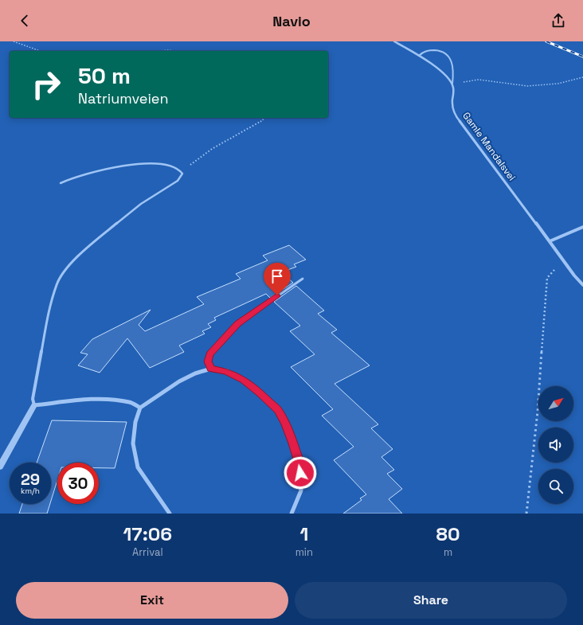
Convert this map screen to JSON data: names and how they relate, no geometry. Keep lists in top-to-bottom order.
{
  "streets": {
    "street": ["Gamle Mandalsvei"]
  },
  "north": "top right",
  "page": {
    "header": "Navio",
    "turn": ["50 m", "Natriumveien"],
    "speed": "29 km/h",
    "limit": "30",
    "eta": [
      "17:06",
      "Arrival",
      "1",
      "min",
      "80",
      "m"
    ],
    "buttons": ["Exit", "Share"]
  }
}
